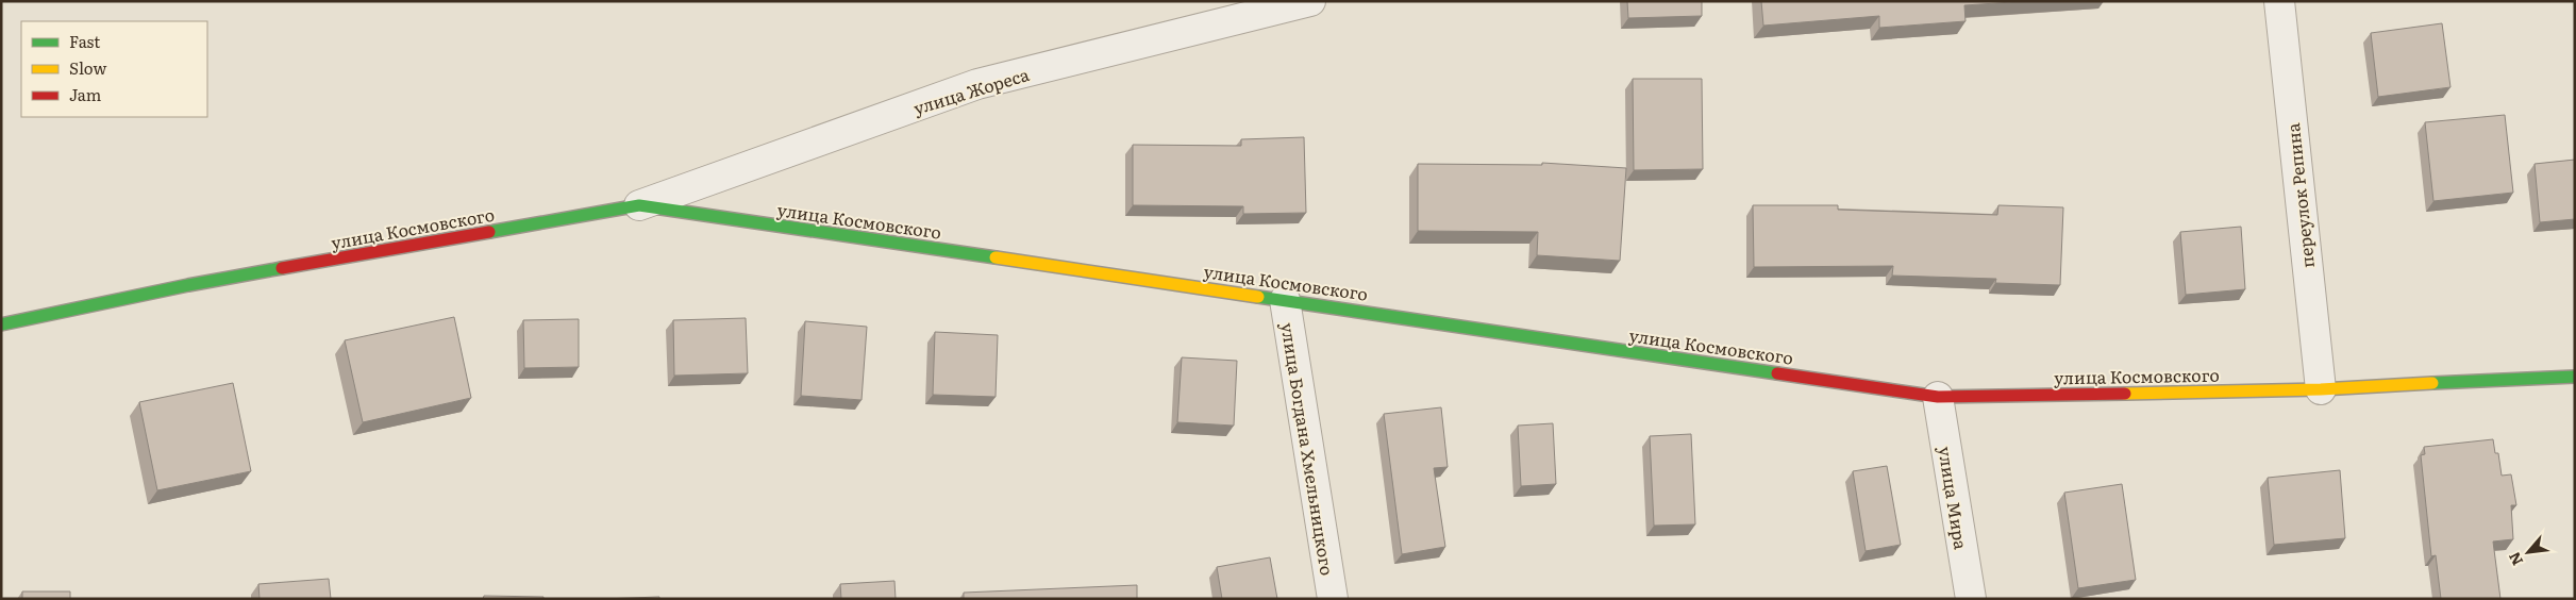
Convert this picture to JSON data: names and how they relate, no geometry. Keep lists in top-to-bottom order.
{
  "streets": {
    "main road": ["улица Космовского"],
    "street": [
      "улица Жореса",
      "переулок Репина",
      "улица Богдана Хмельницкого",
      "улица Мира"
    ]
  },
  "crossings": [
    ["улица Жореса", "улица Космовского"],
    ["переулок Репина", "улица Космовского"],
    ["улица Космовского", "улица Богдана Хмельницкого"],
    ["улица Космовского", "улица Мира"]
  ],
  "legend": ["Fast", "Slow", "Jam"],
  "north": "bottom left"
}
